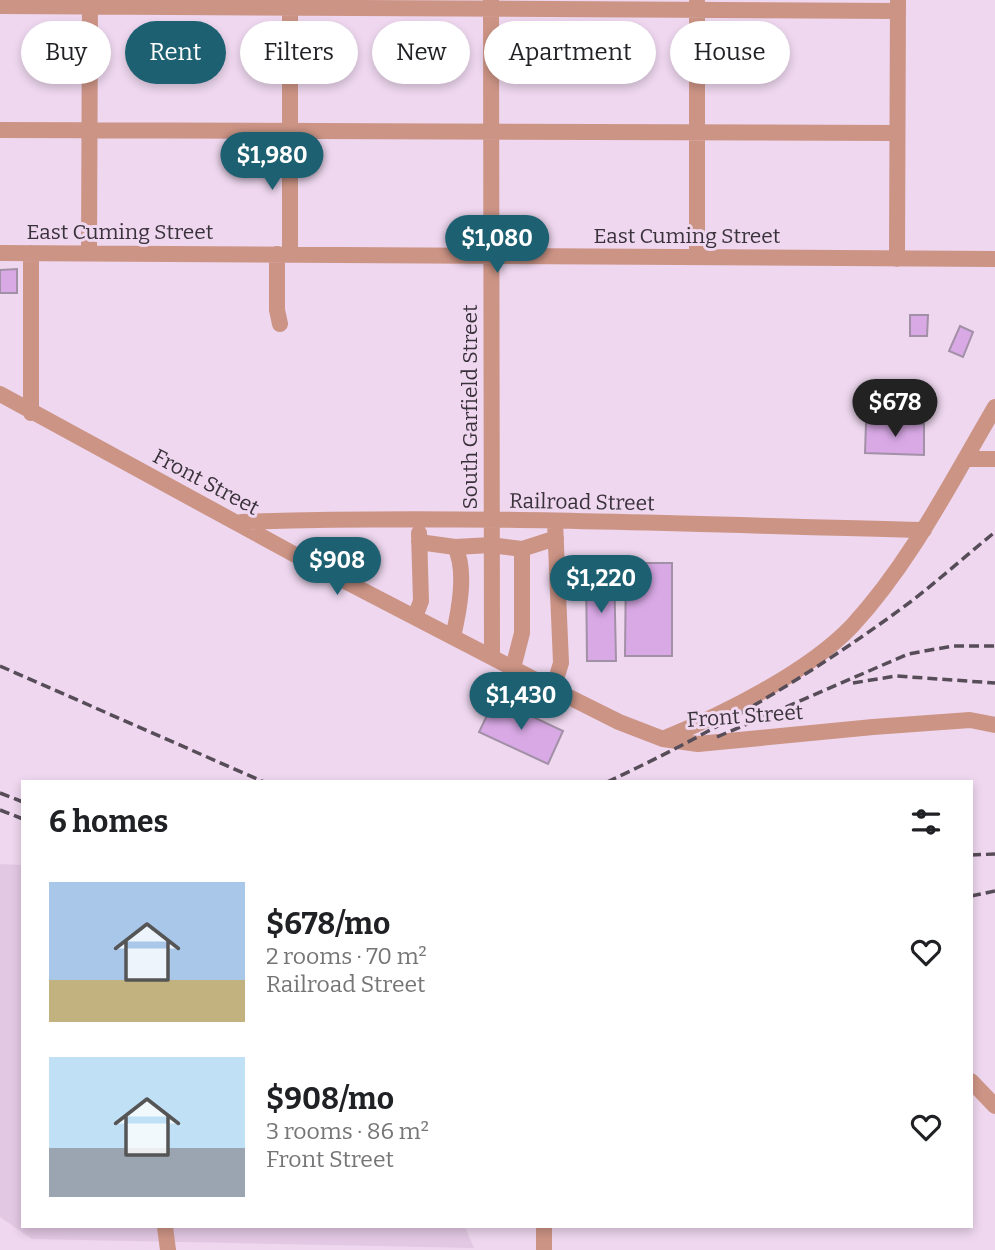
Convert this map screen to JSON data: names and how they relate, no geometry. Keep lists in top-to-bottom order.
{
  "streets": {
    "street": [
      "East Cuming Street",
      "South Garfield Street",
      "Front Street",
      "Railroad Street"
    ]
  },
  "crossings": [
    ["East Cuming Street", "South Garfield Street"],
    ["South Garfield Street", "Front Street"],
    ["South Garfield Street", "Railroad Street"],
    ["Front Street", "Railroad Street"]
  ],
  "page": {
    "chip": [
      "Buy",
      "Rent",
      "Filters",
      "New",
      "Apartment",
      "House"
    ],
    "price": [
      "$1,980",
      "$1,080",
      "$678",
      "$908",
      "$1,220",
      "$1,430"
    ],
    "heading": "6 homes",
    "list": [
      {
        "name": "$678/mo",
        "note": "2 rooms · 70 m² · Railroad Street"
      },
      {
        "name": "$908/mo",
        "note": "3 rooms · 86 m² · Front Street"
      }
    ]
  }
}
